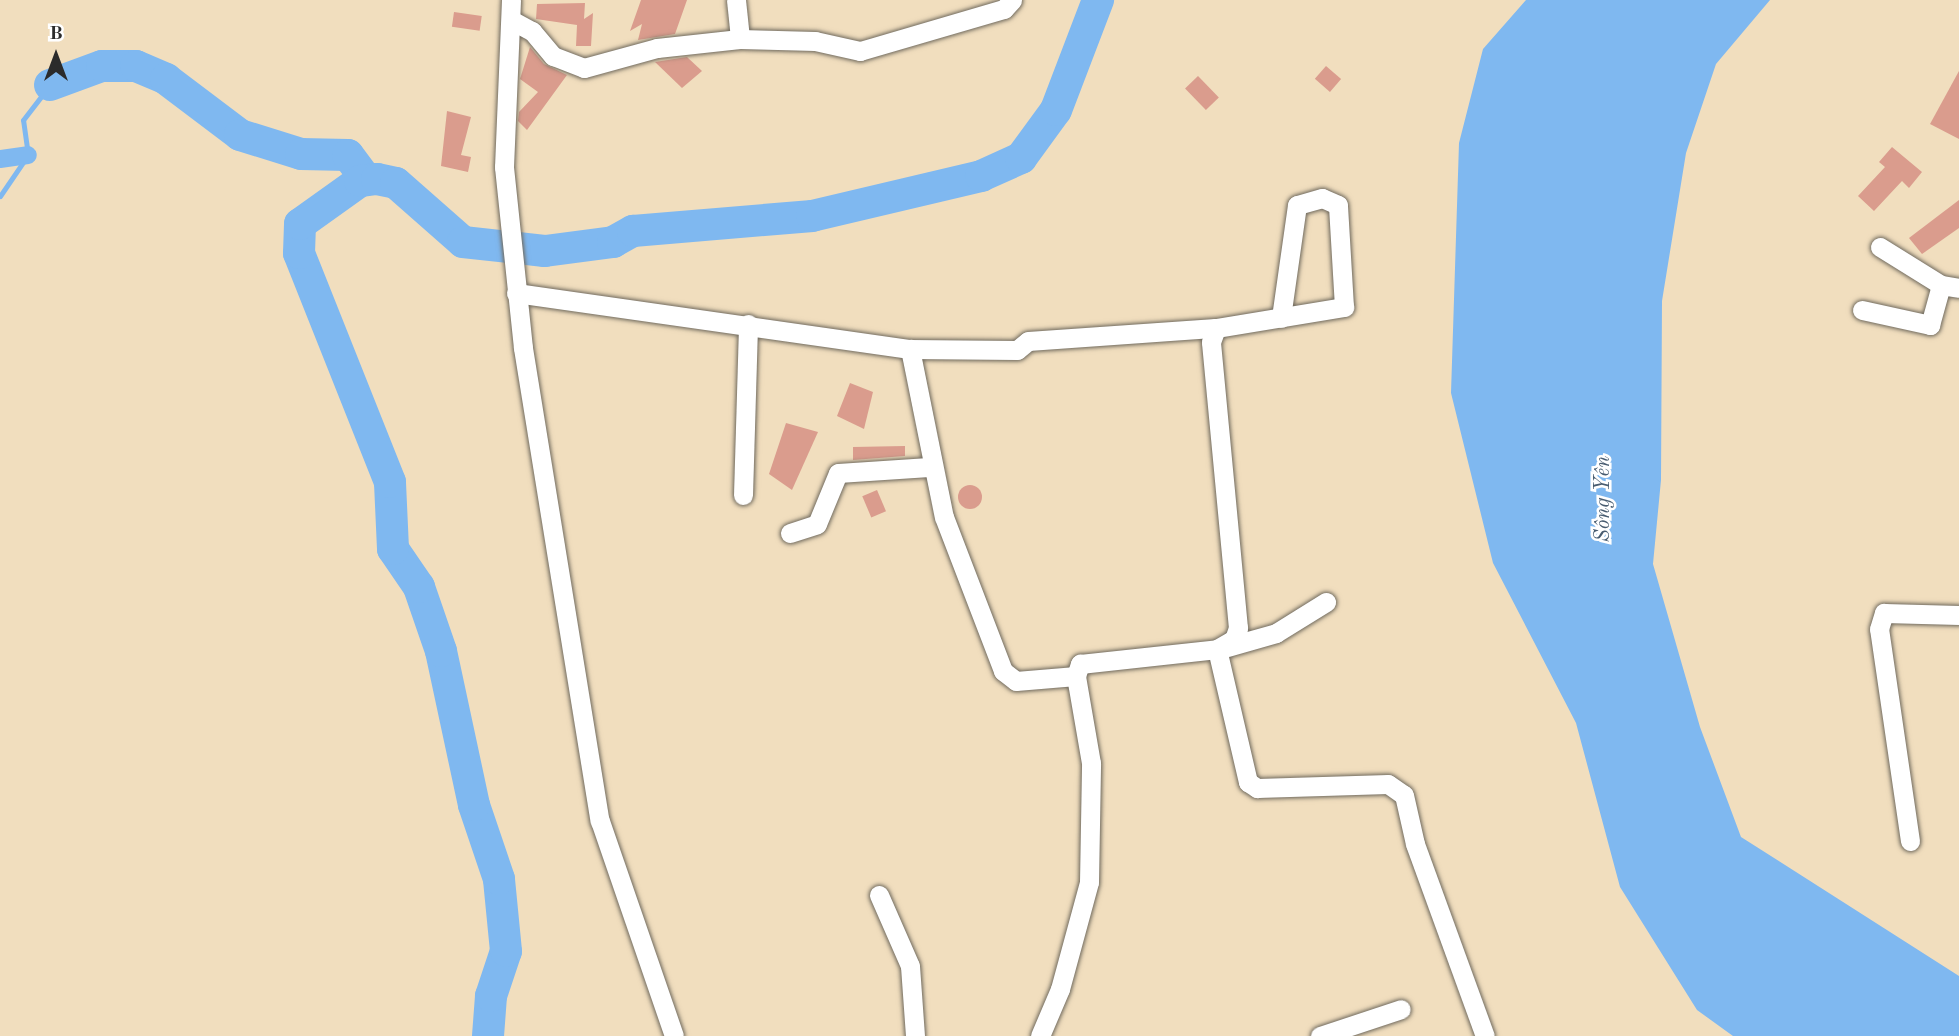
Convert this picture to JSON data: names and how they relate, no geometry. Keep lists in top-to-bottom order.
{
  "water": ["Sông Yên"],
  "north": "top"
}
